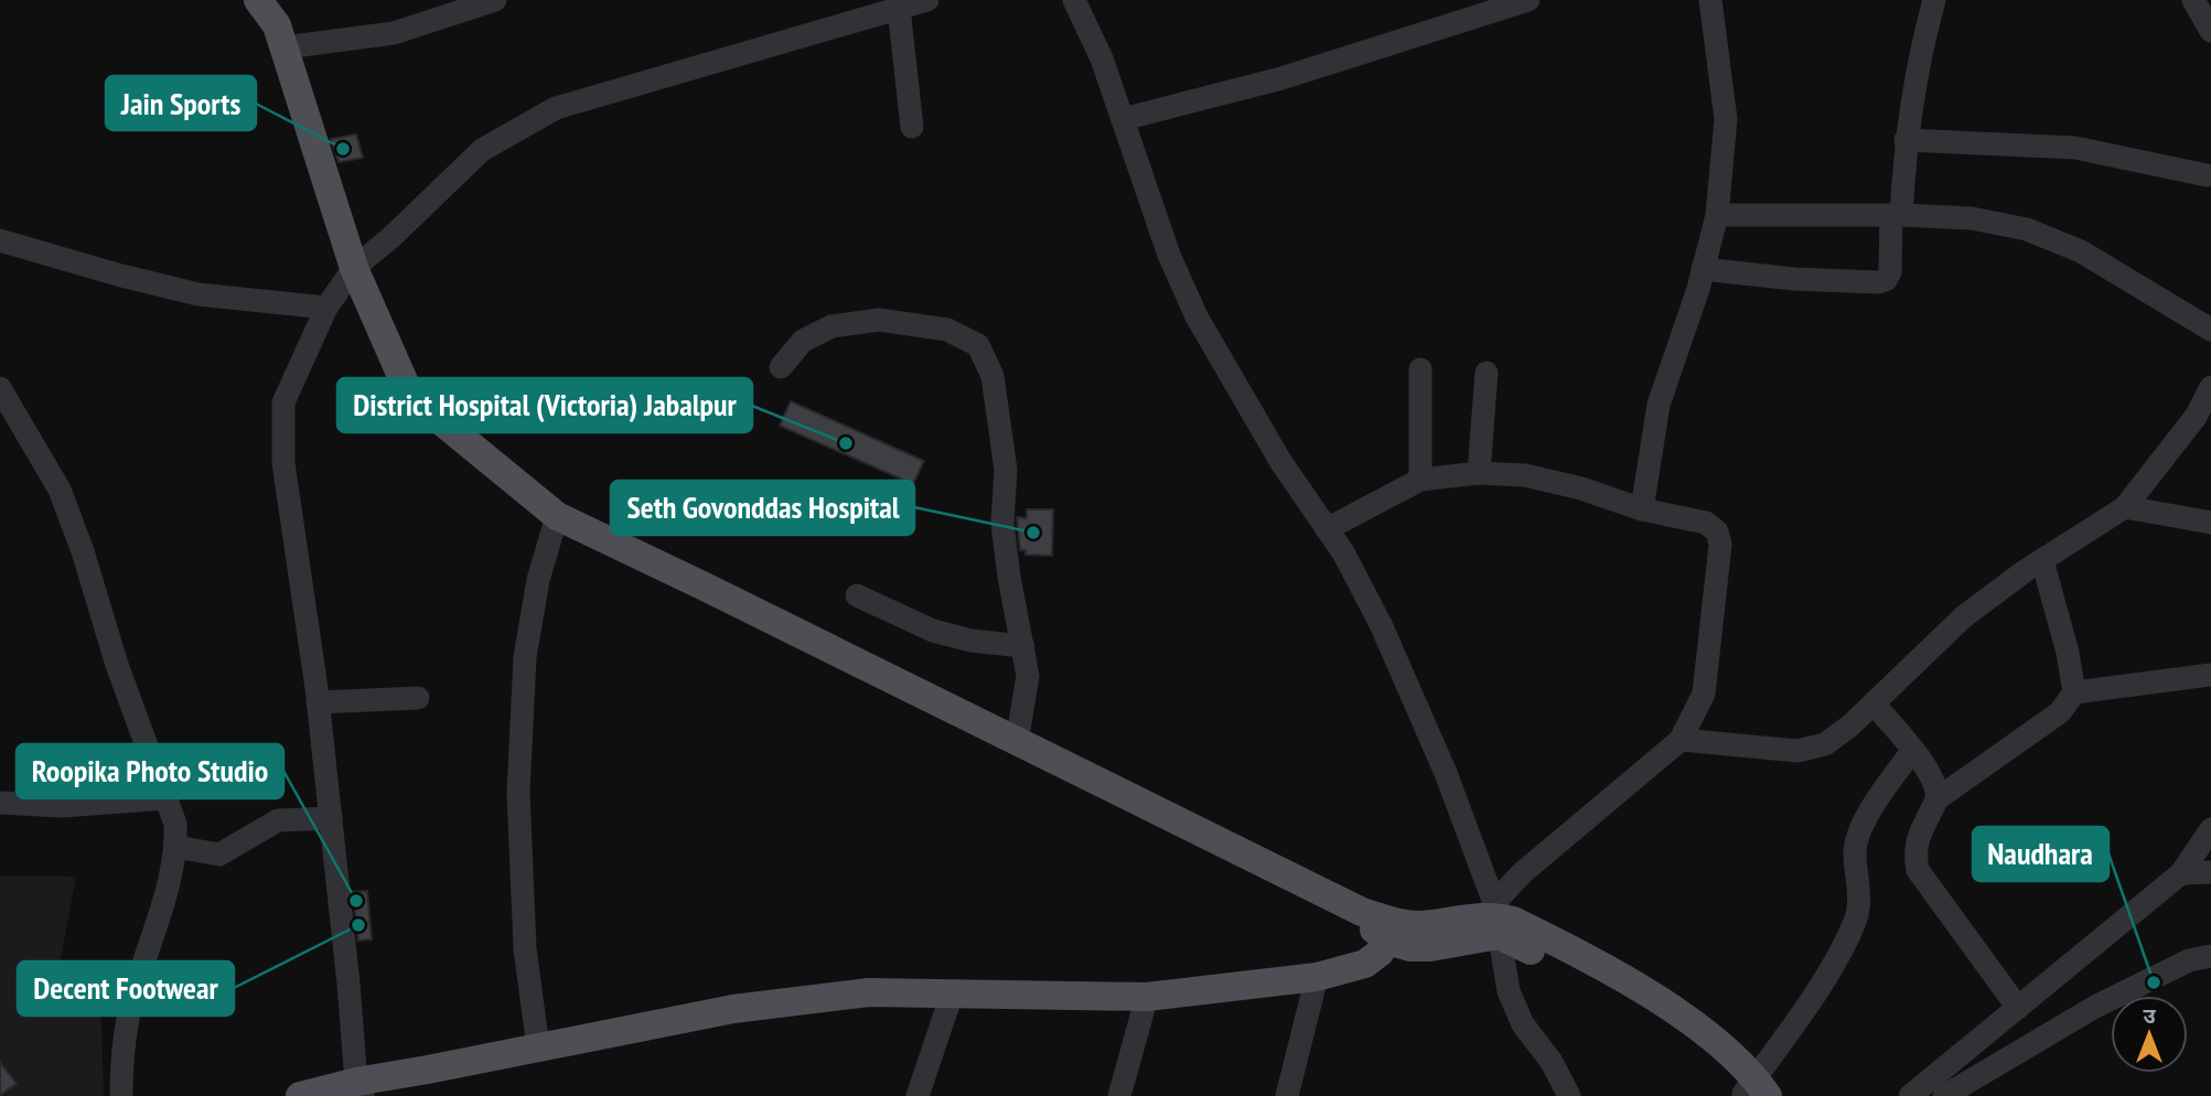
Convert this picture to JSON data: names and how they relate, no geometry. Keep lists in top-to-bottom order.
{
  "places": [
    "Jain Sports",
    "District Hospital (Victoria) Jabalpur",
    "Seth Govonddas Hospital",
    "Roopika Photo Studio",
    "Decent Footwear",
    "Naudhara"
  ],
  "north": "top"
}
